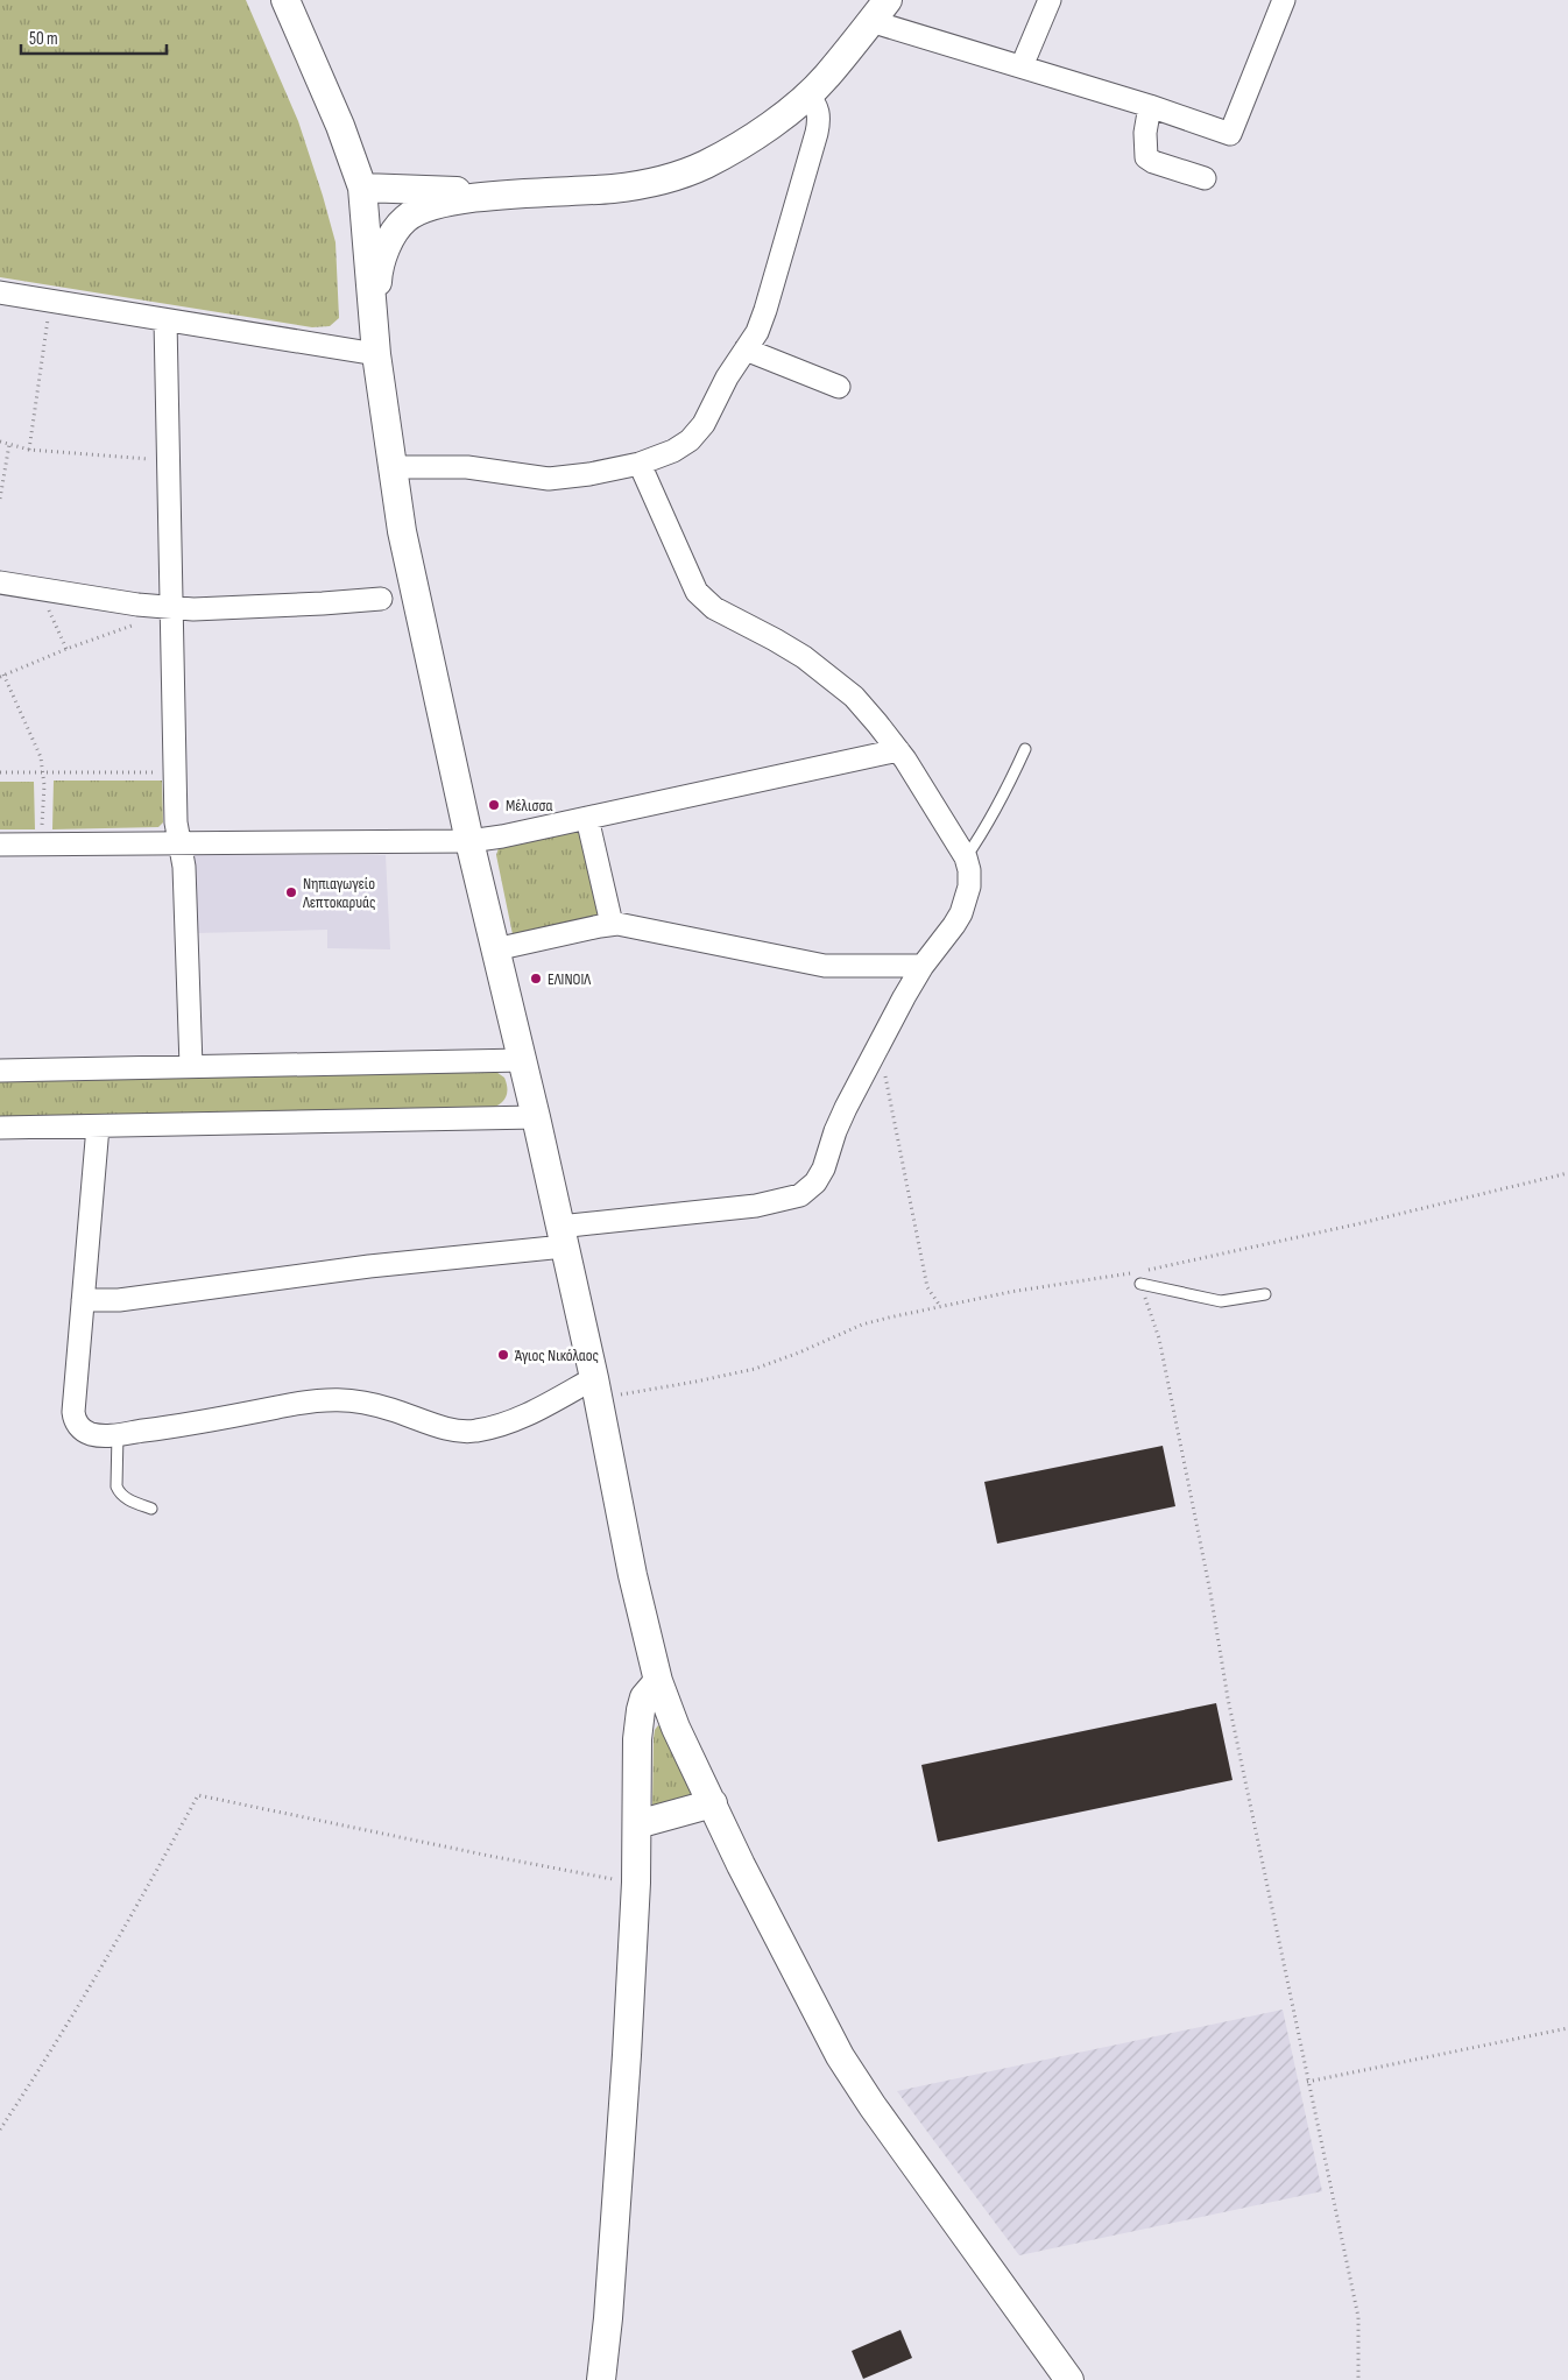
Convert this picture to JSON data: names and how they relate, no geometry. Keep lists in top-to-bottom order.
{
  "places": [
    "Μέλισσα",
    "Νηπιαγωγείο Λεπτοκαρυάς",
    "ΕΛΙΝΟΙΛ",
    "Άγιος Νικόλαος"
  ],
  "scale_bar": "50 m"
}
